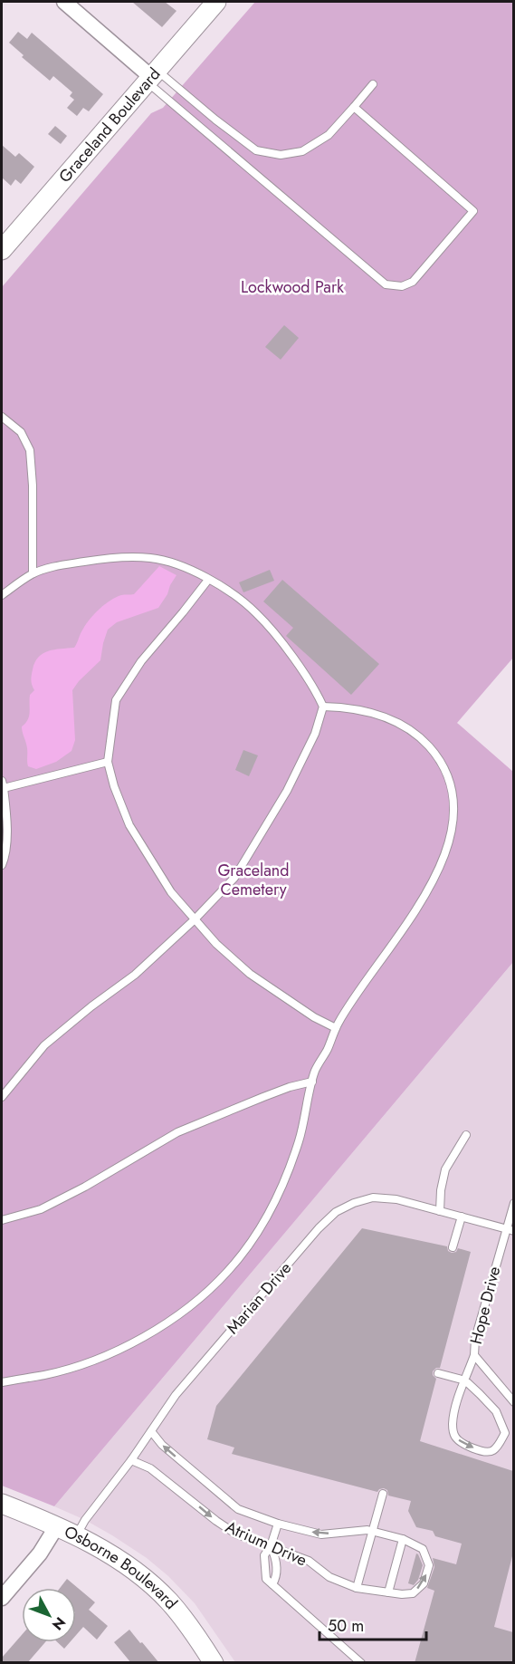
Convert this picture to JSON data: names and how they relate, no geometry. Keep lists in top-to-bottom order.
{
  "streets": {
    "street": ["Graceland Boulevard", "Osborne Boulevard"],
    "lane": ["Marian Drive", "Hope Drive", "Atrium Drive"]
  },
  "crossings": [
    ["Marian Drive", "Hope Drive"],
    ["Marian Drive", "Atrium Drive"],
    ["Marian Drive", "Osborne Boulevard"]
  ],
  "parks": ["Lockwood Park", "Graceland Cemetery"],
  "scale_bar": "50 m",
  "north": "bottom right"
}
